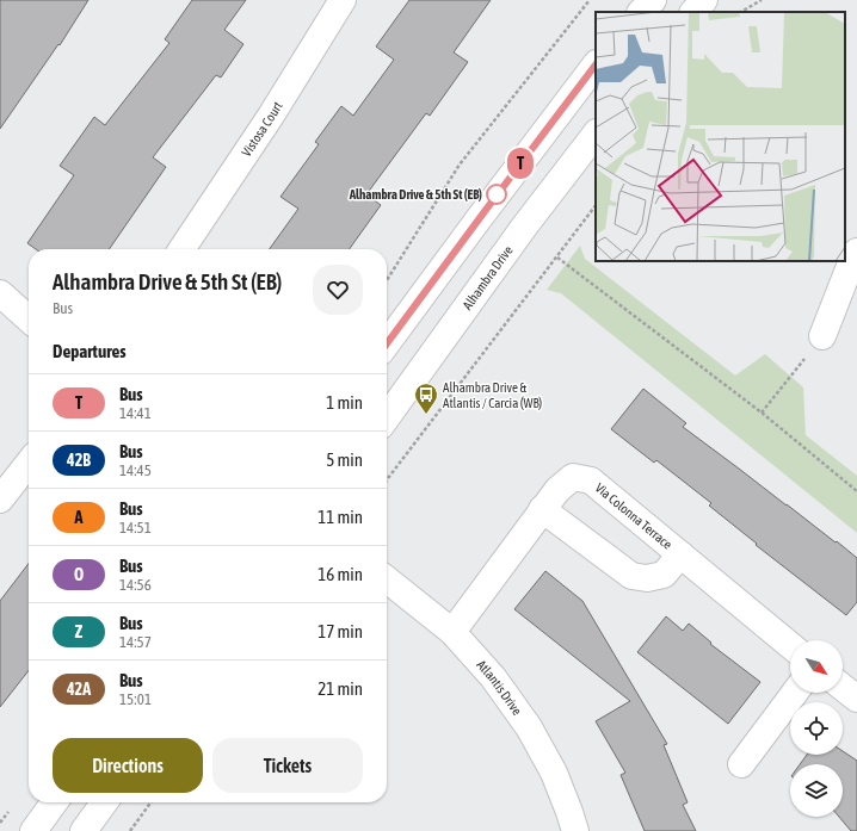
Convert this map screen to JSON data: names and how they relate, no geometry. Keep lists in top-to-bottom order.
{
  "streets": {
    "street": [
      "Vistosa Court",
      "Alhambra Drive",
      "Via Colonna Terrace",
      "Atlantis Drive"
    ]
  },
  "crossings": [
    ["Via Colonna Terrace", "Atlantis Drive"]
  ],
  "places": {
    "other": ["Alhambra Drive & 5th St (EB)"],
    "bus stop": ["Alhambra Drive & Atlantis / Carcia (WB)"]
  },
  "lines": ["bus line T"],
  "north": "bottom right",
  "page": {
    "on_map": "T",
    "heading": [
      ["Alhambra Drive & 5th St (EB)", "Bus"],
      "Departures"
    ],
    "list": [
      {
        "mark": "T",
        "name": "Bus",
        "note": "14:41",
        "value": "1 min"
      },
      {
        "mark": "42B",
        "name": "Bus",
        "note": "14:45",
        "value": "5 min"
      },
      {
        "mark": "A",
        "name": "Bus",
        "note": "14:51",
        "value": "11 min"
      },
      {
        "mark": "O",
        "name": "Bus",
        "note": "14:56",
        "value": "16 min"
      },
      {
        "mark": "Z",
        "name": "Bus",
        "note": "14:57",
        "value": "17 min"
      },
      {
        "mark": "42A",
        "name": "Bus",
        "note": "15:01",
        "value": "21 min"
      }
    ],
    "buttons": ["Directions", "Tickets"]
  }
}
